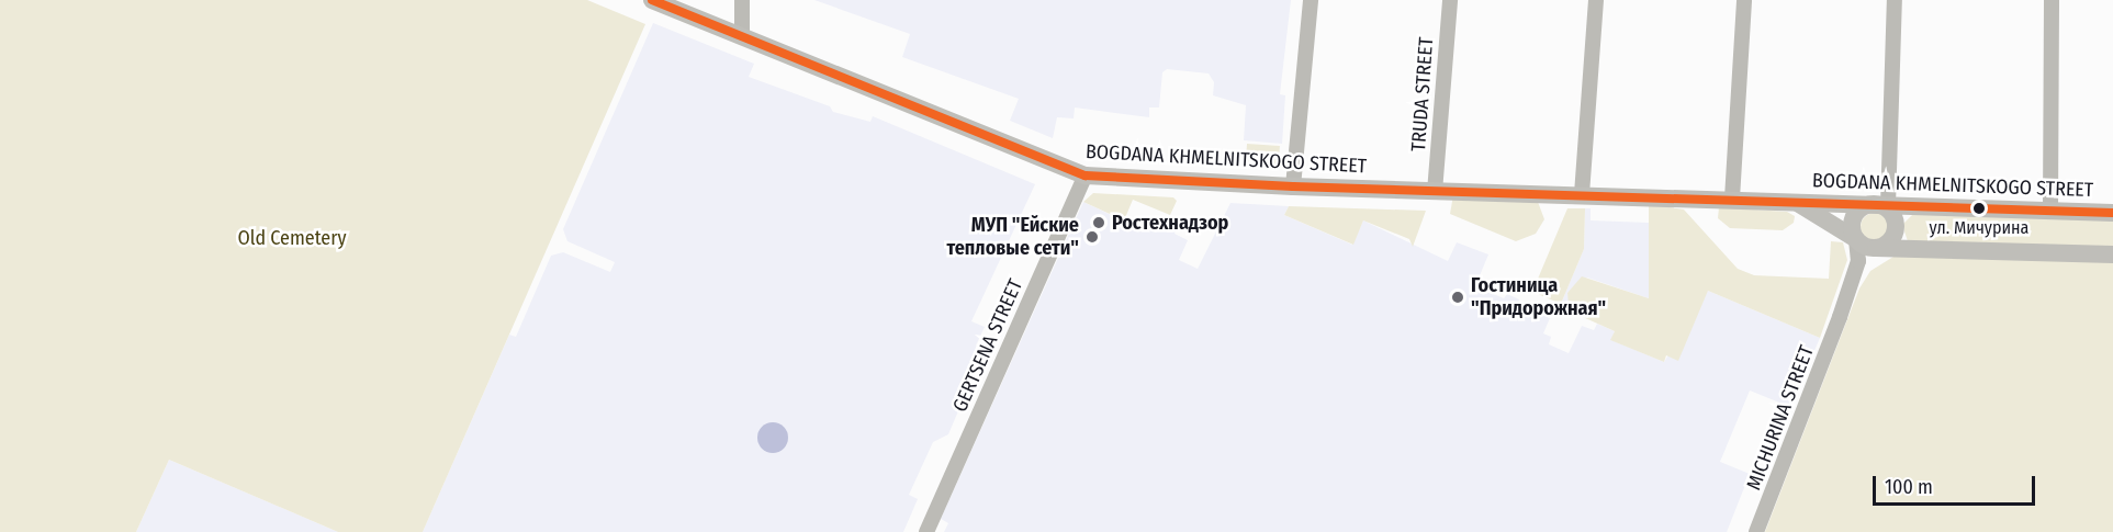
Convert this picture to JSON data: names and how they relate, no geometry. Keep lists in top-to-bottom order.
{
  "streets": {
    "main road": ["BOGDANA KHMELNITSKOGO STREET"],
    "street": ["TRUDA STREET", "GERTSENA STREET", "MICHURINA STREET"]
  },
  "crossings": [
    ["TRUDA STREET", "BOGDANA KHMELNITSKOGO STREET"],
    ["BOGDANA KHMELNITSKOGO STREET", "GERTSENA STREET"],
    ["BOGDANA KHMELNITSKOGO STREET", "MICHURINA STREET"]
  ],
  "parks": ["Old Cemetery"],
  "places": [
    "ул. Мичурина",
    "Ростехнадзор",
    "МУП \"Ейские тепловые сети\"",
    "Гостиница \"Придорожная\""
  ],
  "scale_bar": "100 m"
}
